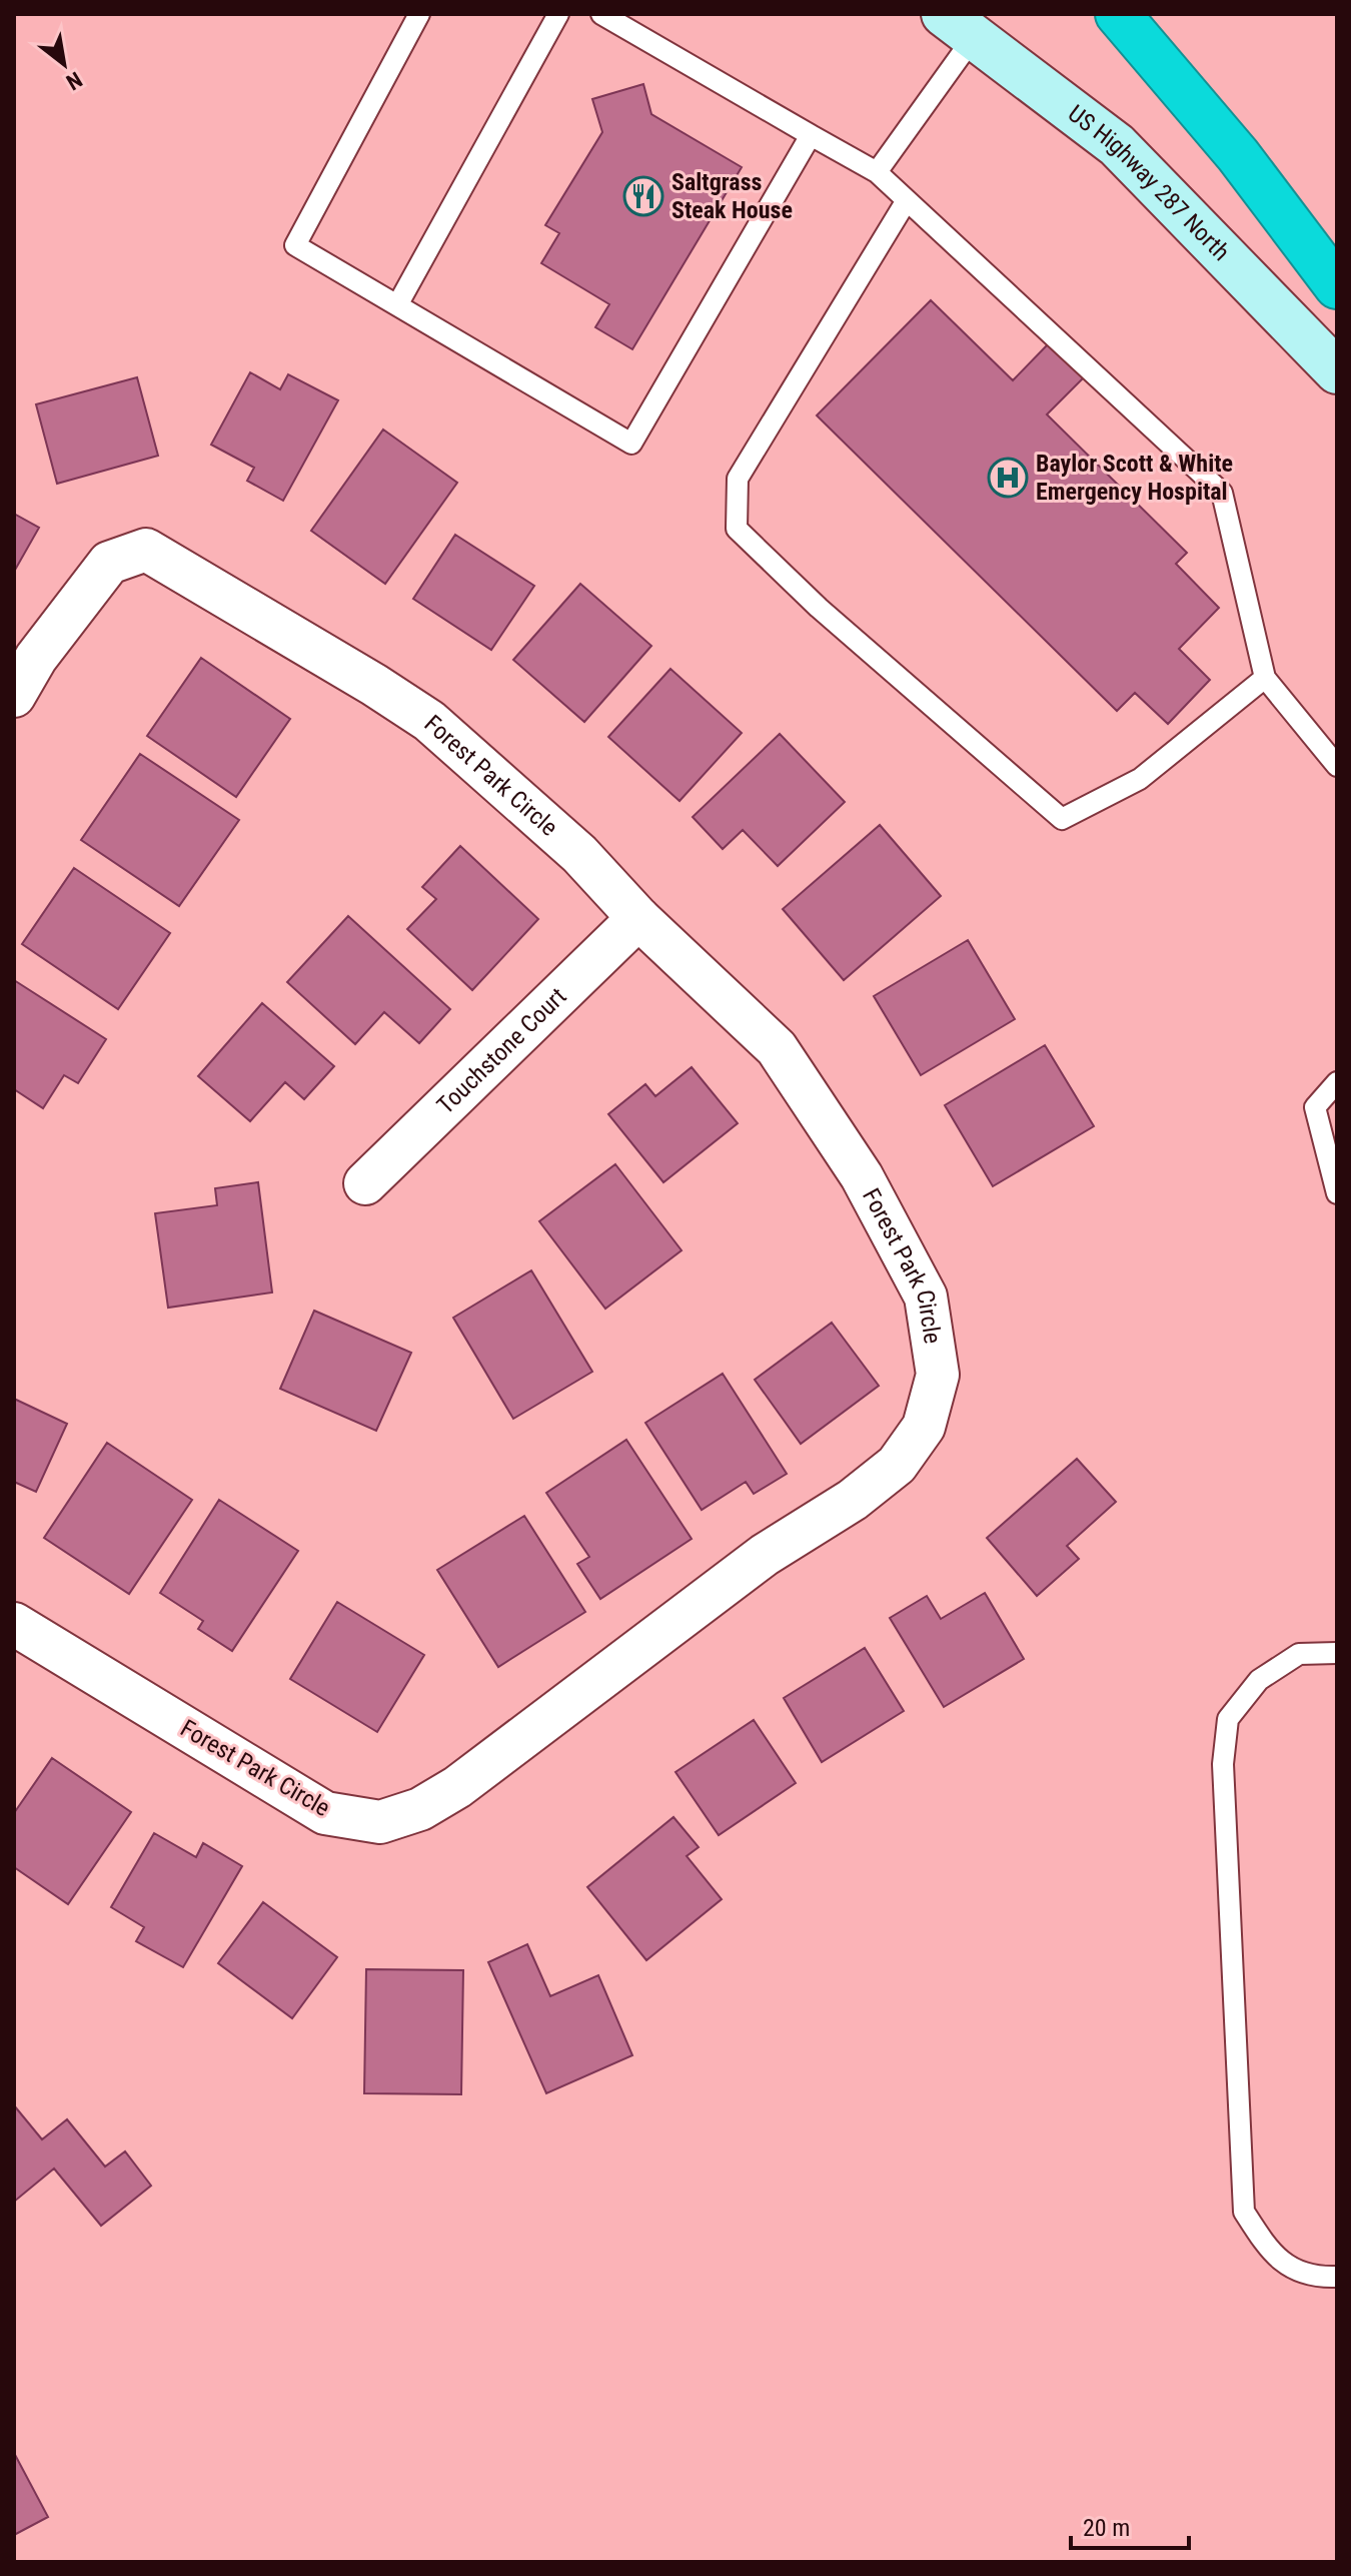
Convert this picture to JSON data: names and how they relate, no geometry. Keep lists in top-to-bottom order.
{
  "streets": {
    "main road": ["US Highway 287 North"],
    "street": ["Forest Park Circle", "Touchstone Court"]
  },
  "crossings": [
    ["Forest Park Circle", "Touchstone Court"]
  ],
  "places": {
    "restaurant": ["Saltgrass Steak House"],
    "hospital": ["Baylor Scott & White Emergency Hospital"]
  },
  "scale_bar": "20 m",
  "north": "bottom right"
}
